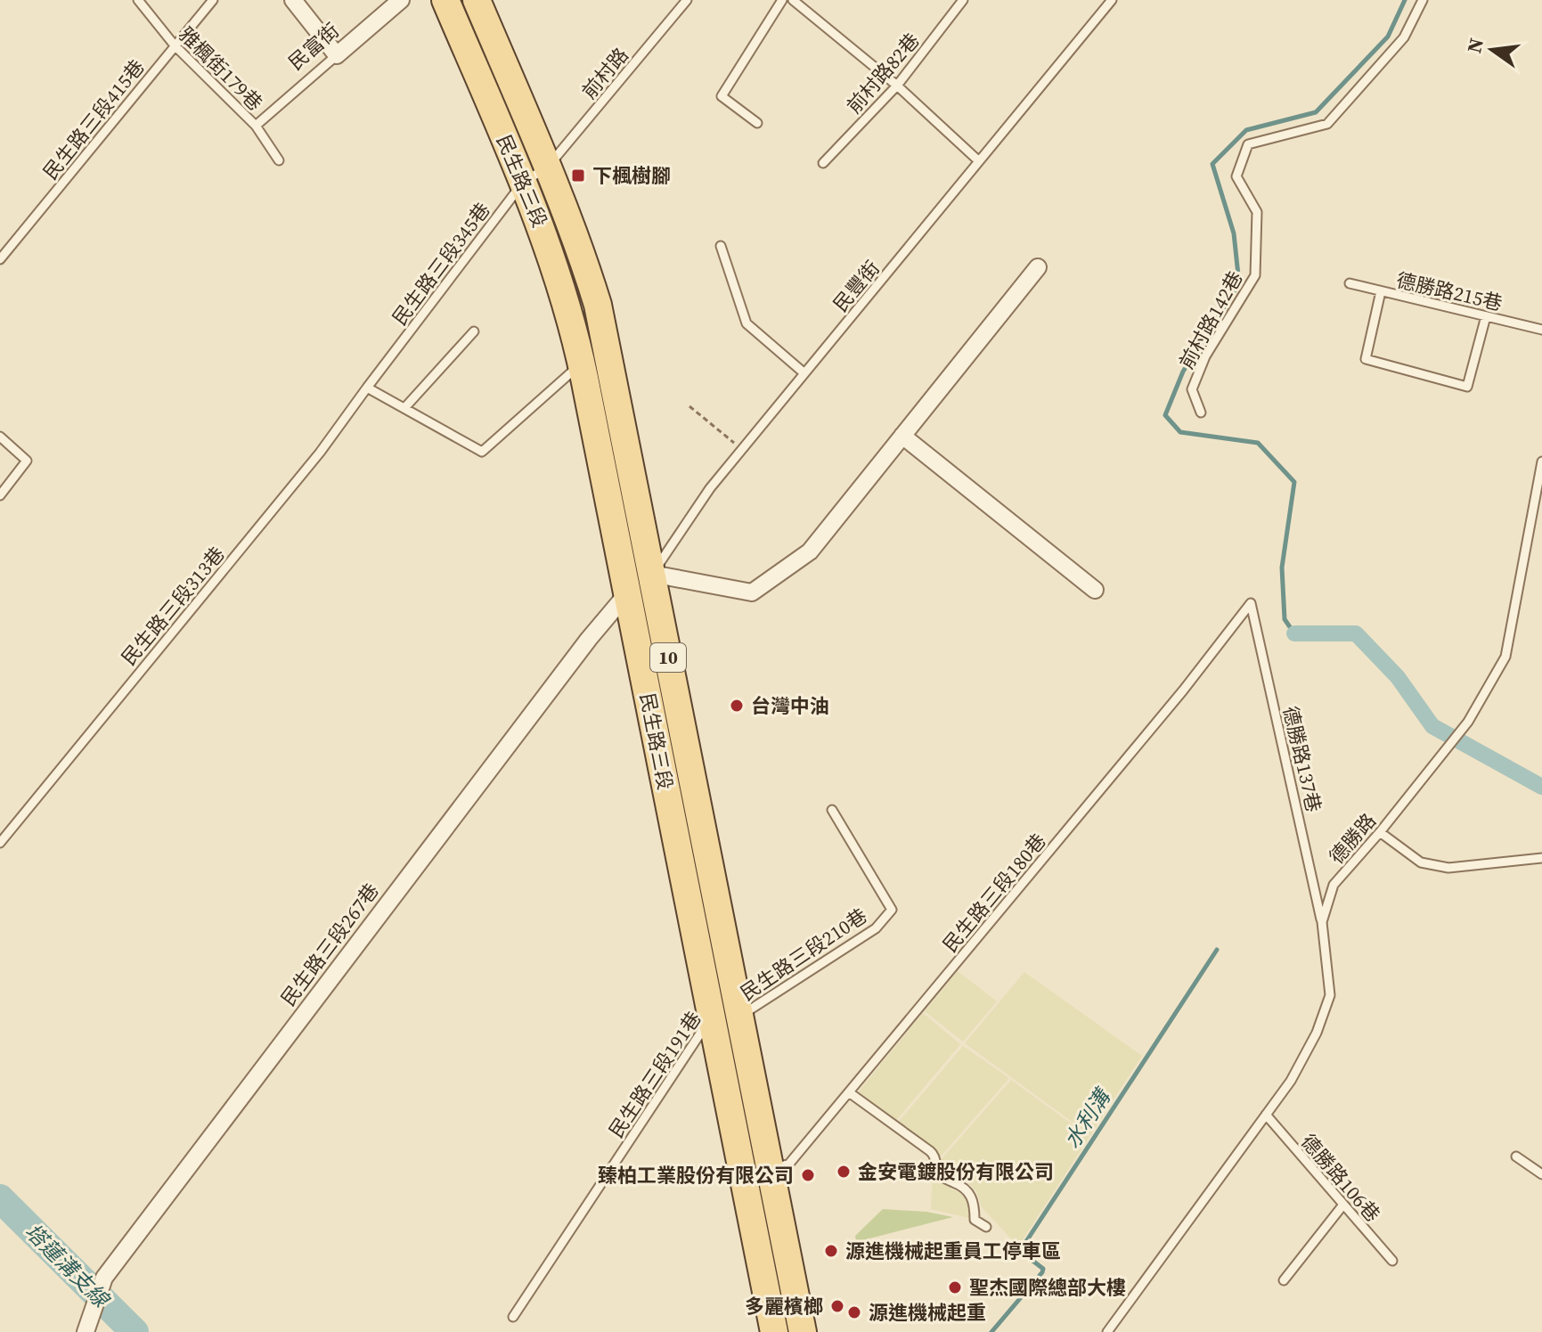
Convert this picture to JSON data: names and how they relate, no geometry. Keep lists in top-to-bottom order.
{
  "streets": {
    "main road": ["民生路三段", "10"],
    "street": ["民富街", "民生路三段267巷"],
    "lane": [
      "雅楓街179巷",
      "前村路",
      "前村路82巷",
      "民生路三段415巷",
      "民生路三段345巷",
      "民豐街",
      "德勝路215巷",
      "前村路142巷",
      "民生路三段313巷",
      "德勝路137巷",
      "德勝路",
      "民生路三段180巷",
      "民生路三段210巷",
      "民生路三段191巷",
      "德勝路106巷"
    ]
  },
  "crossings": [
    ["民富街", "雅楓街179巷"],
    ["雅楓街179巷", "民生路三段415巷"],
    ["前村路", "民生路三段"],
    ["前村路", "民生路三段345巷"],
    ["民生路三段", "民生路三段345巷"],
    ["民生路三段", "民豐街"],
    ["民生路三段", "民生路三段180巷"],
    ["民生路三段", "民生路三段267巷"],
    ["民生路三段", "民生路三段210巷"],
    ["民生路三段", "民生路三段191巷"],
    ["民生路三段345巷", "民生路三段313巷"],
    ["民豐街", "民生路三段267巷"],
    ["德勝路137巷", "德勝路"],
    ["德勝路137巷", "民生路三段180巷"],
    ["德勝路", "德勝路106巷"],
    ["民生路三段210巷", "民生路三段191巷"]
  ],
  "water": ["水利溝", "塔蓮溝支線"],
  "places": {
    "transit": ["下楓樹腳"],
    "other": [
      "台灣中油",
      "金安電鍍股份有限公司",
      "臻柏工業股份有限公司",
      "源進機械起重員工停車區",
      "聖杰國際總部大樓",
      "多麗檳榔",
      "源進機械起重"
    ]
  },
  "north": "left"
}
